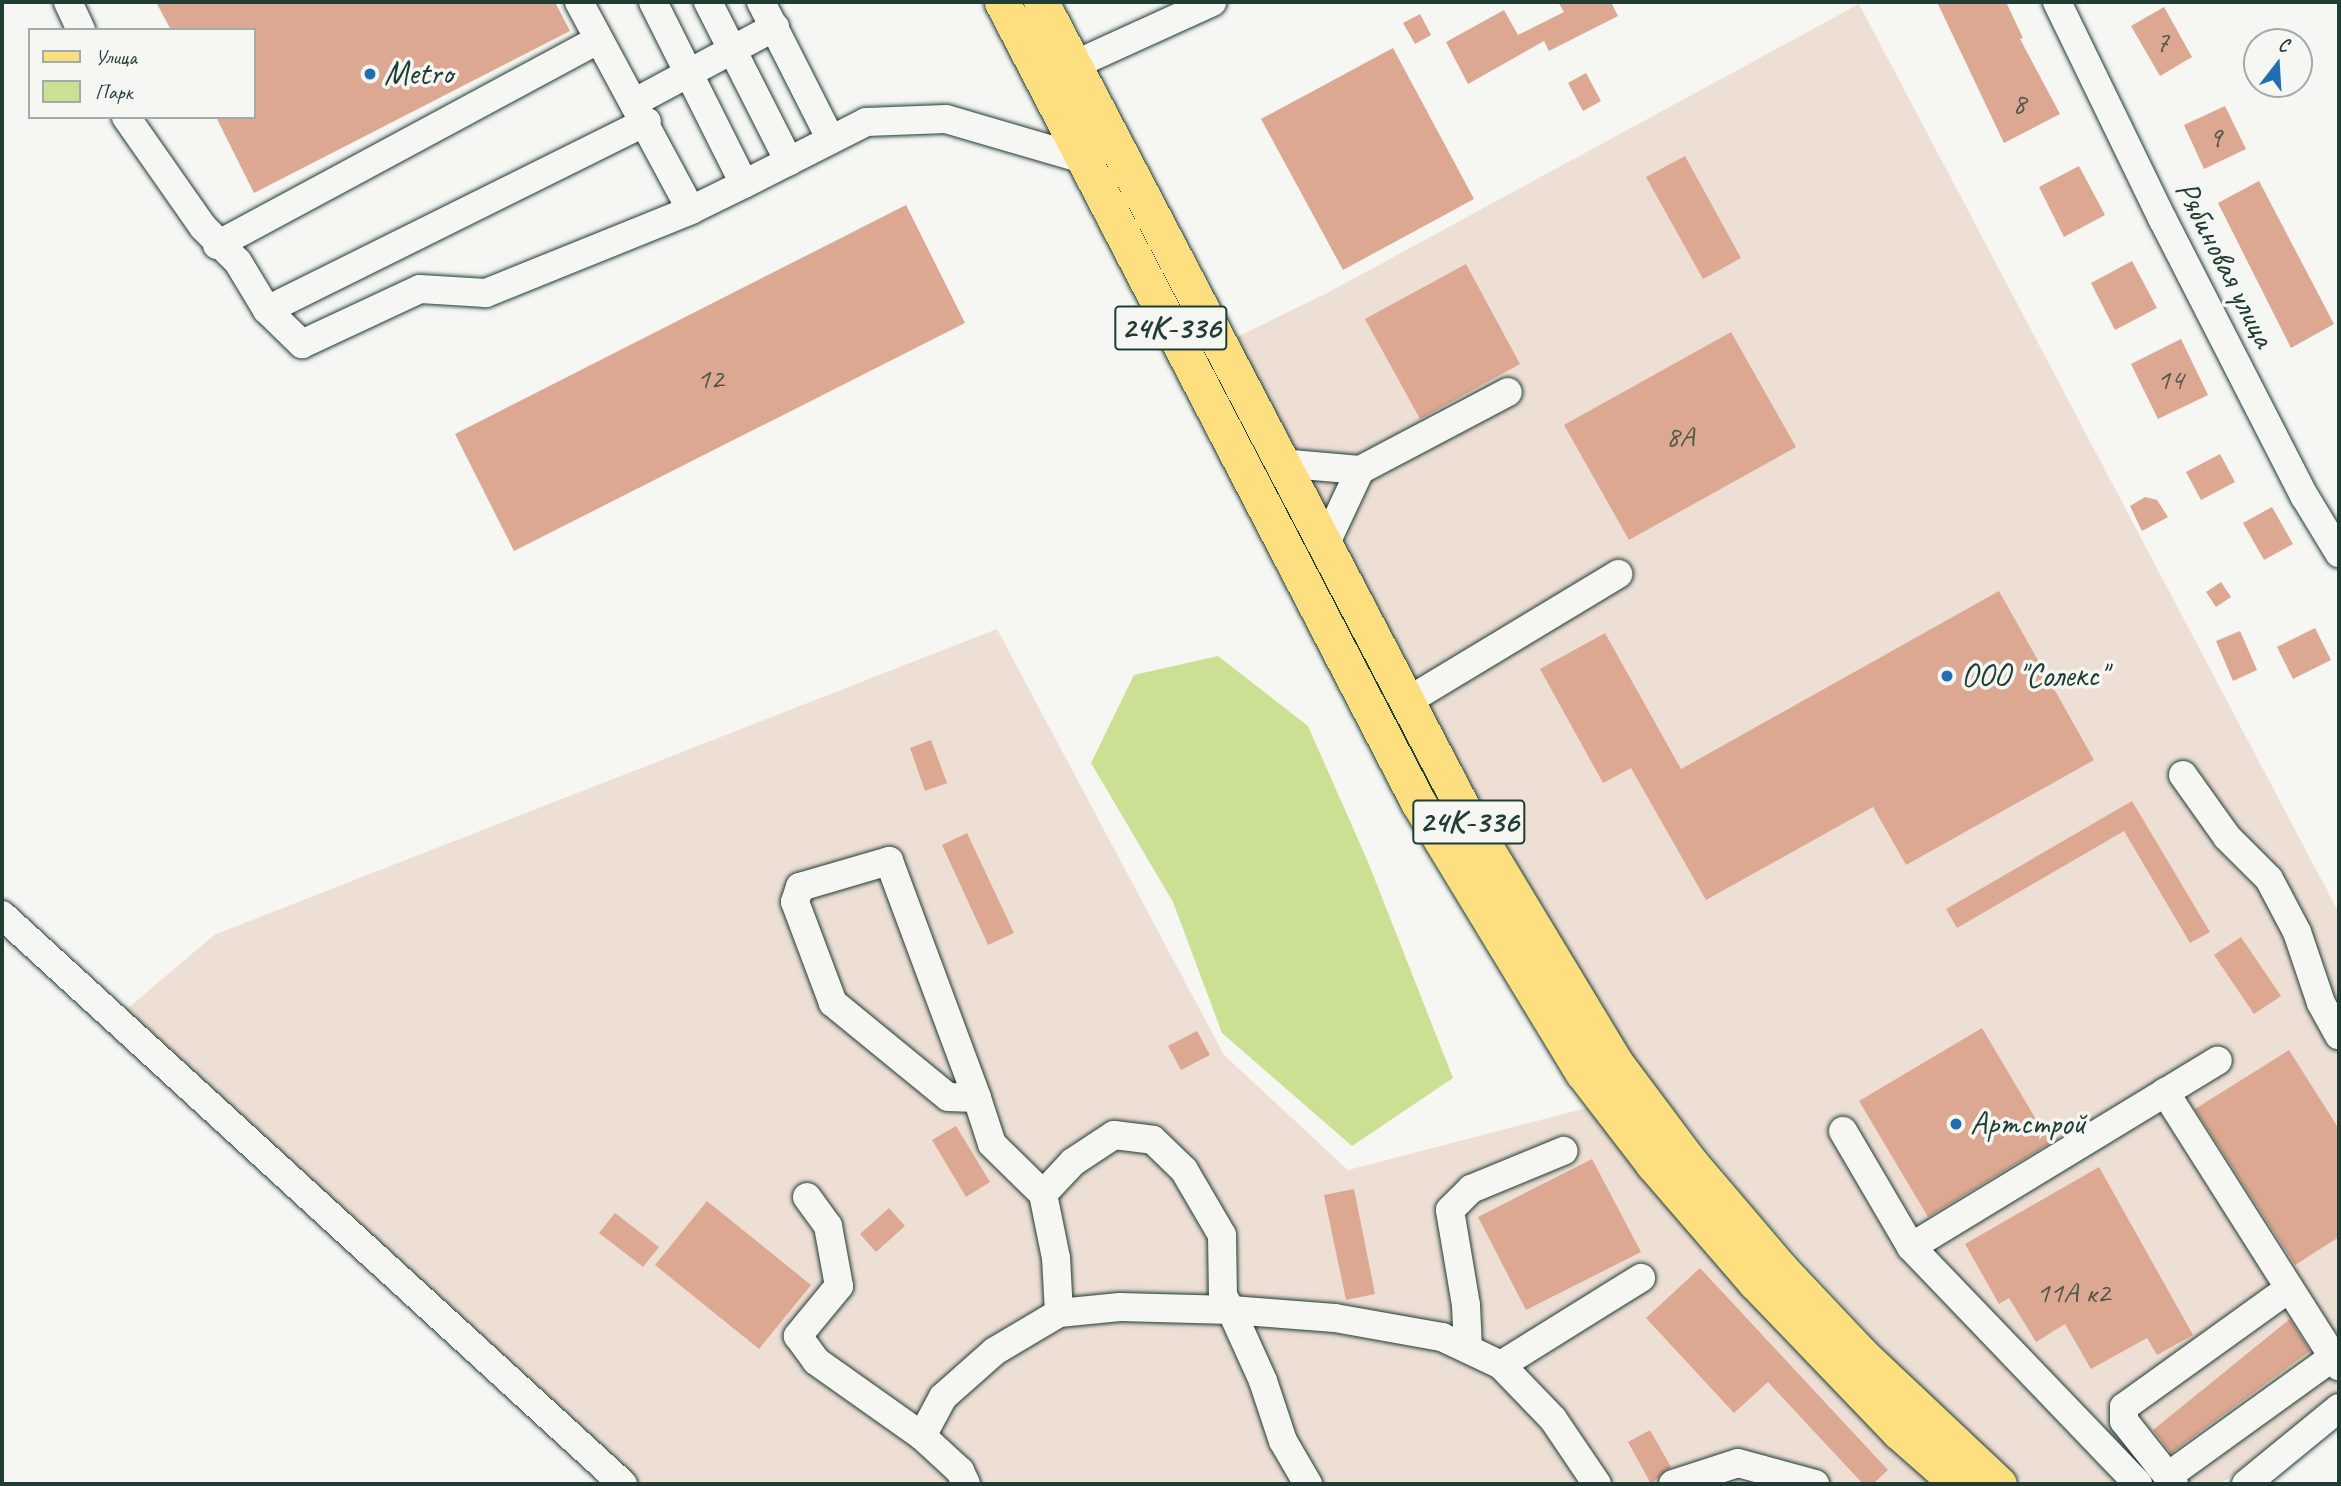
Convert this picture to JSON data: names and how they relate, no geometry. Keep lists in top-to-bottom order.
{
  "streets": {
    "main road": ["24К-336"],
    "street": ["Рябиновая улица"]
  },
  "places": ["Metro", "ООО \"Солекс\"", "Артстрой"],
  "house_numbers": [
    "7",
    "8",
    "9",
    "12",
    "14",
    "8А",
    "11А к2"
  ],
  "legend": ["Улица", "Парк"],
  "north": "top"
}
